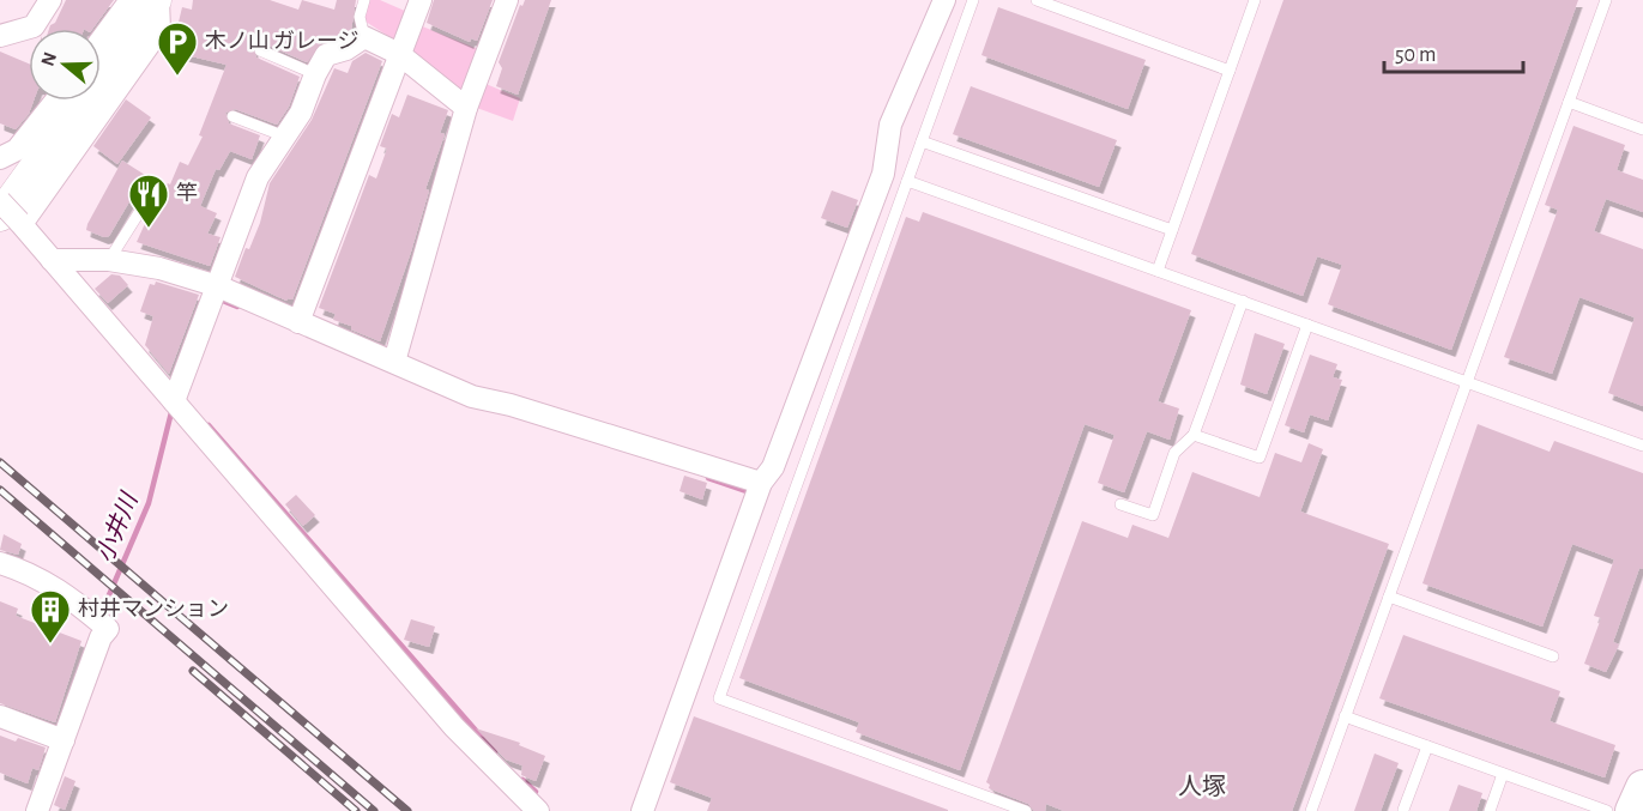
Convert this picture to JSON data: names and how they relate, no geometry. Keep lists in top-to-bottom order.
{
  "districts": ["人塚"],
  "water": ["小井川"],
  "places": {
    "parking": ["木ノ山 ガレージ"],
    "restaurant": ["竿"],
    "building": ["村井マンション"]
  },
  "scale_bar": "50 m",
  "north": "left"
}
